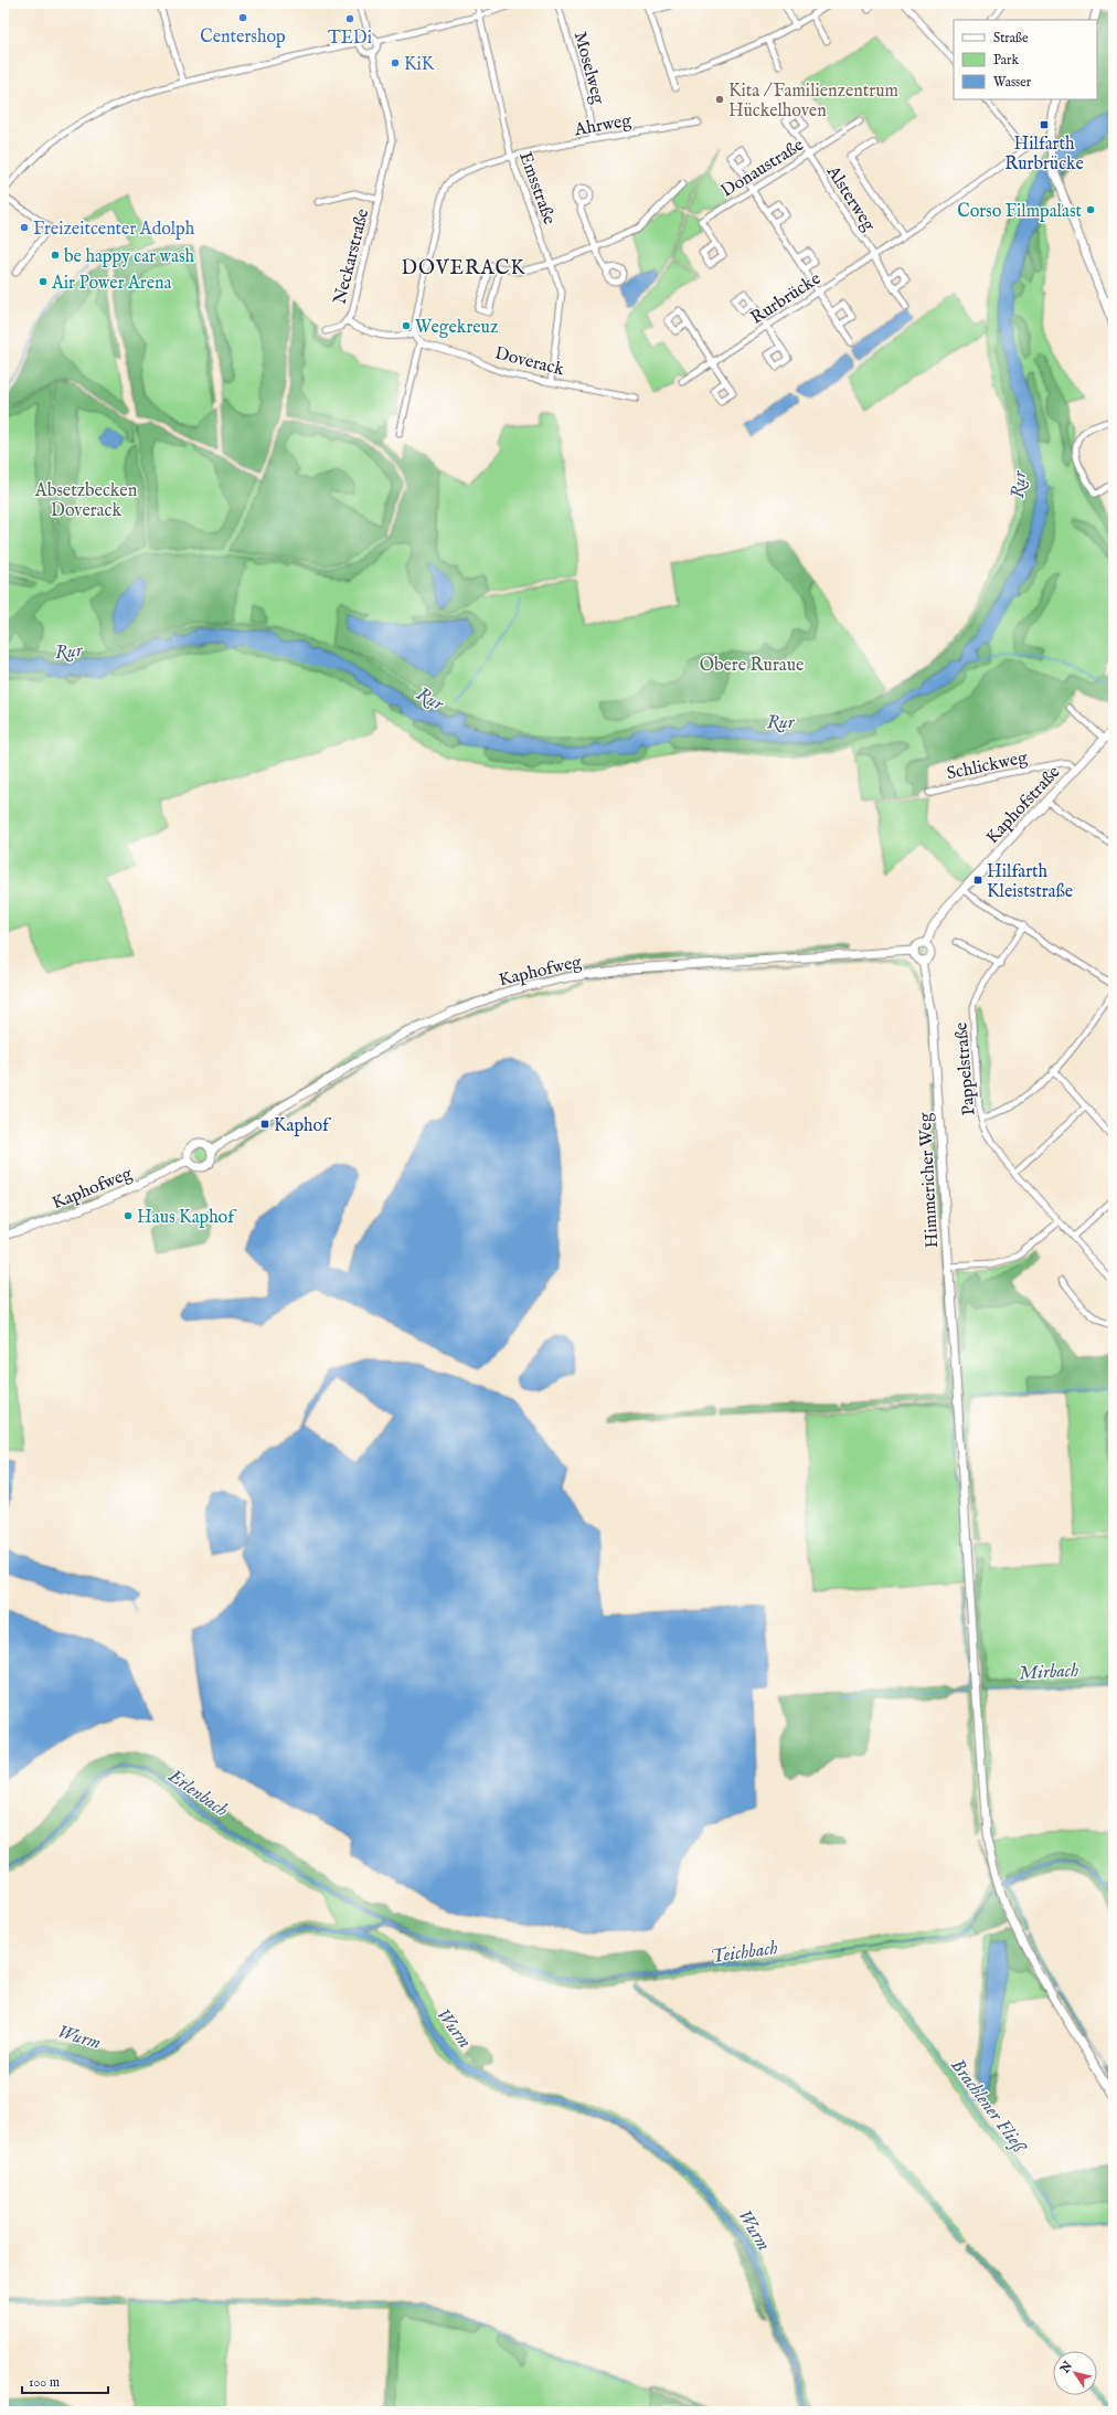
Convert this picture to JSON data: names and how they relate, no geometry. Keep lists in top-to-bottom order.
{
  "streets": {
    "main road": ["Kaphofstraße", "Kaphofweg", "Himmericher Weg"],
    "street": [
      "Moselweg",
      "Ahrweg",
      "Donaustraße",
      "Emsstraße",
      "Alsterweg",
      "Neckarstraße",
      "Rurbrücke",
      "Doverack",
      "Schlickweg",
      "Pappelstraße"
    ]
  },
  "crossings": [
    ["Moselweg", "Ahrweg"],
    ["Ahrweg", "Emsstraße"],
    ["Donaustraße", "Alsterweg"],
    ["Emsstraße", "Doverack"],
    ["Alsterweg", "Rurbrücke"],
    ["Schlickweg", "Kaphofstraße"],
    ["Kaphofstraße", "Kaphofweg"],
    ["Kaphofstraße", "Himmericher Weg"],
    ["Kaphofweg", "Himmericher Weg"]
  ],
  "districts": ["DOVERACK"],
  "water": [
    "Rur",
    "Mirbach",
    "Erlenbach",
    "Teichbach",
    "Wurm",
    "Brachlener Fließ"
  ],
  "parks": ["Absetzbecken Doverack", "Obere Ruraue"],
  "places": {
    "other": [
      "Centershop",
      "TEDi",
      "KiK",
      "Kita / Familienzentrum Hückelhoven",
      "Corso Filmpalast",
      "Freizeitcenter Adolph",
      "be happy car wash",
      "Air Power Arena",
      "Wegekreuz",
      "Haus Kaphof"
    ],
    "transit": ["Hilfarth Rurbrücke", "Hilfarth Kleiststraße", "Kaphof"]
  },
  "legend": ["Straße", "Park", "Wasser"],
  "scale_bar": "100 m",
  "north": "top left"
}
